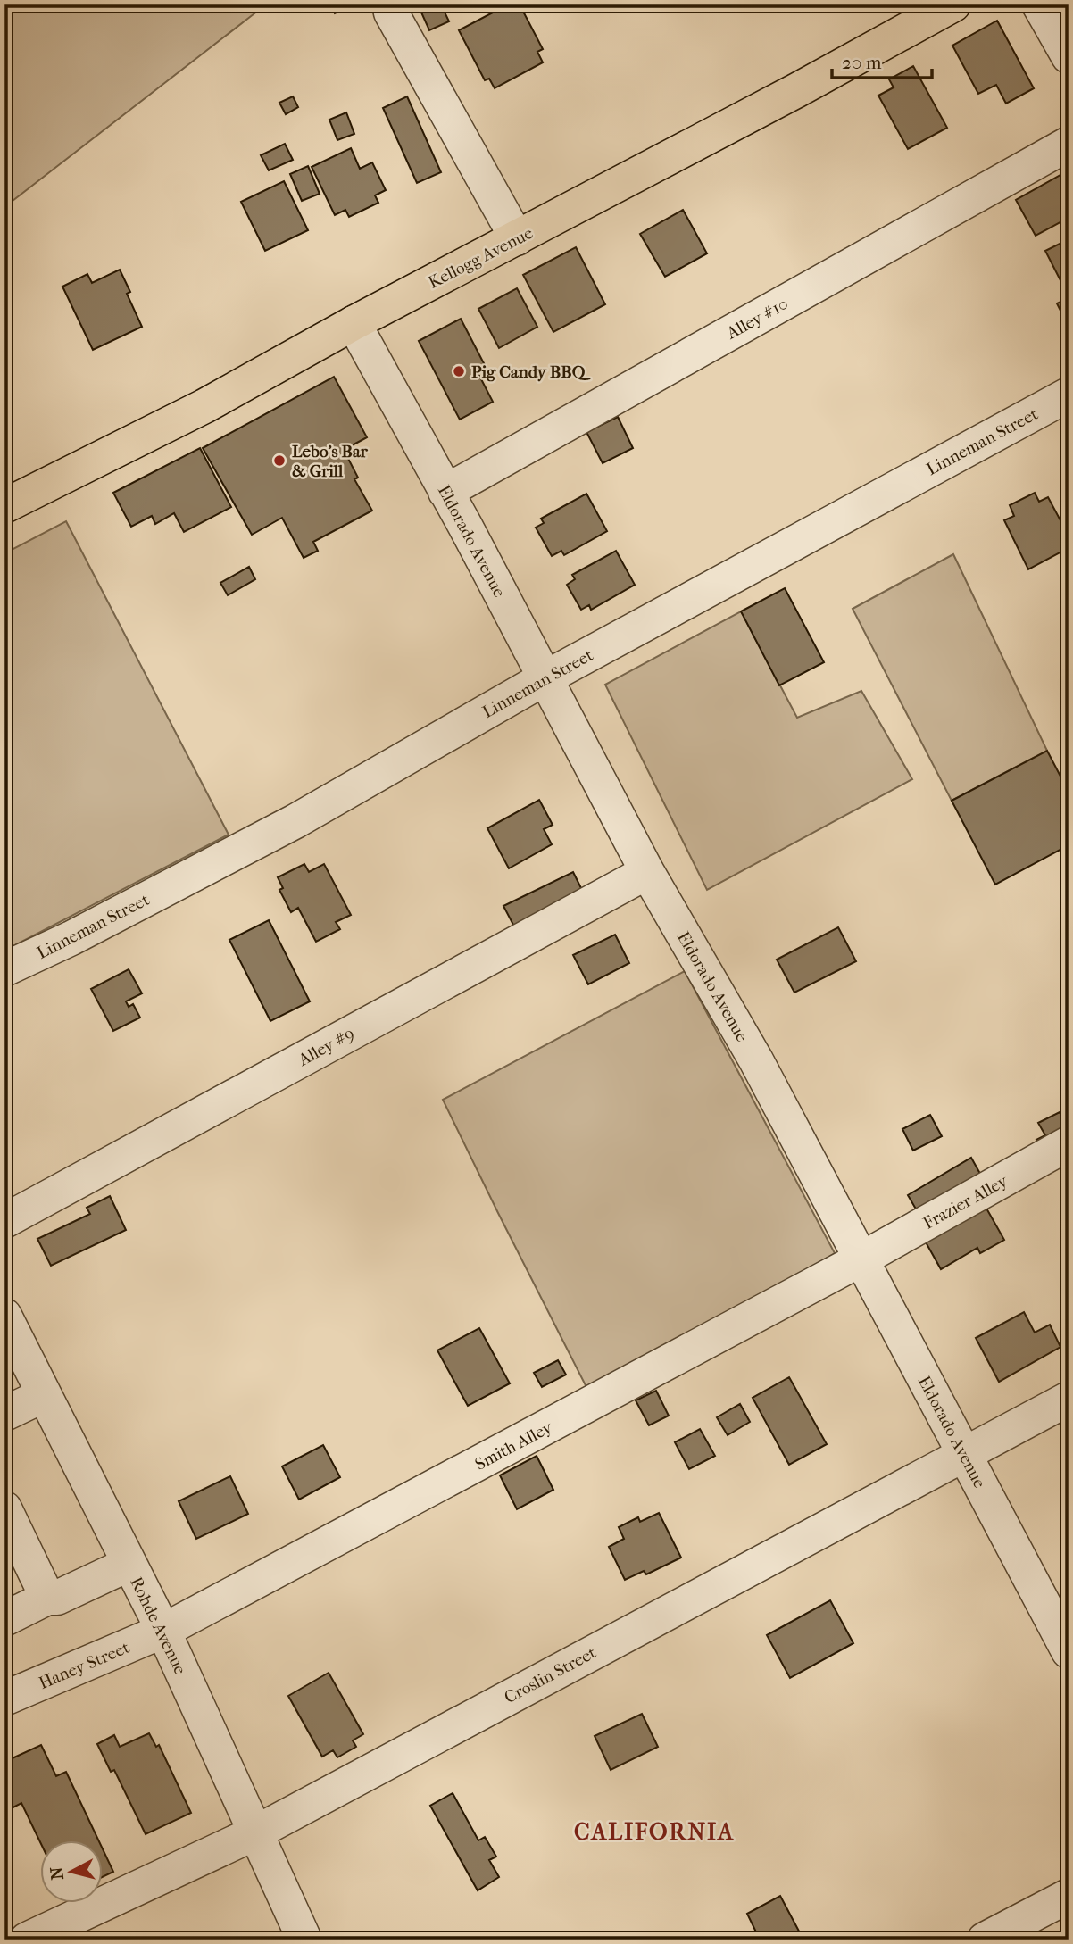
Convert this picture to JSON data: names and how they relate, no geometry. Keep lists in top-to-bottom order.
{
  "streets": {
    "main road": ["Kellogg Avenue"],
    "street": [
      "Alley #10",
      "Linneman Street",
      "Eldorado Avenue",
      "Alley #9",
      "Frazier Alley",
      "Smith Alley",
      "Rohde Avenue",
      "Haney Street",
      "Croslin Street"
    ]
  },
  "crossings": [
    ["Kellogg Avenue", "Eldorado Avenue"],
    ["Alley #10", "Eldorado Avenue"],
    ["Linneman Street", "Eldorado Avenue"],
    ["Eldorado Avenue", "Alley #9"],
    ["Eldorado Avenue", "Frazier Alley"],
    ["Eldorado Avenue", "Smith Alley"],
    ["Eldorado Avenue", "Croslin Street"],
    ["Frazier Alley", "Smith Alley"],
    ["Smith Alley", "Rohde Avenue"],
    ["Smith Alley", "Haney Street"],
    ["Rohde Avenue", "Haney Street"],
    ["Rohde Avenue", "Croslin Street"]
  ],
  "districts": ["CALIFORNIA"],
  "places": ["Pig Candy BBQ", "Lebo's Bar & Grill"],
  "scale_bar": "20 m",
  "north": "left"
}
